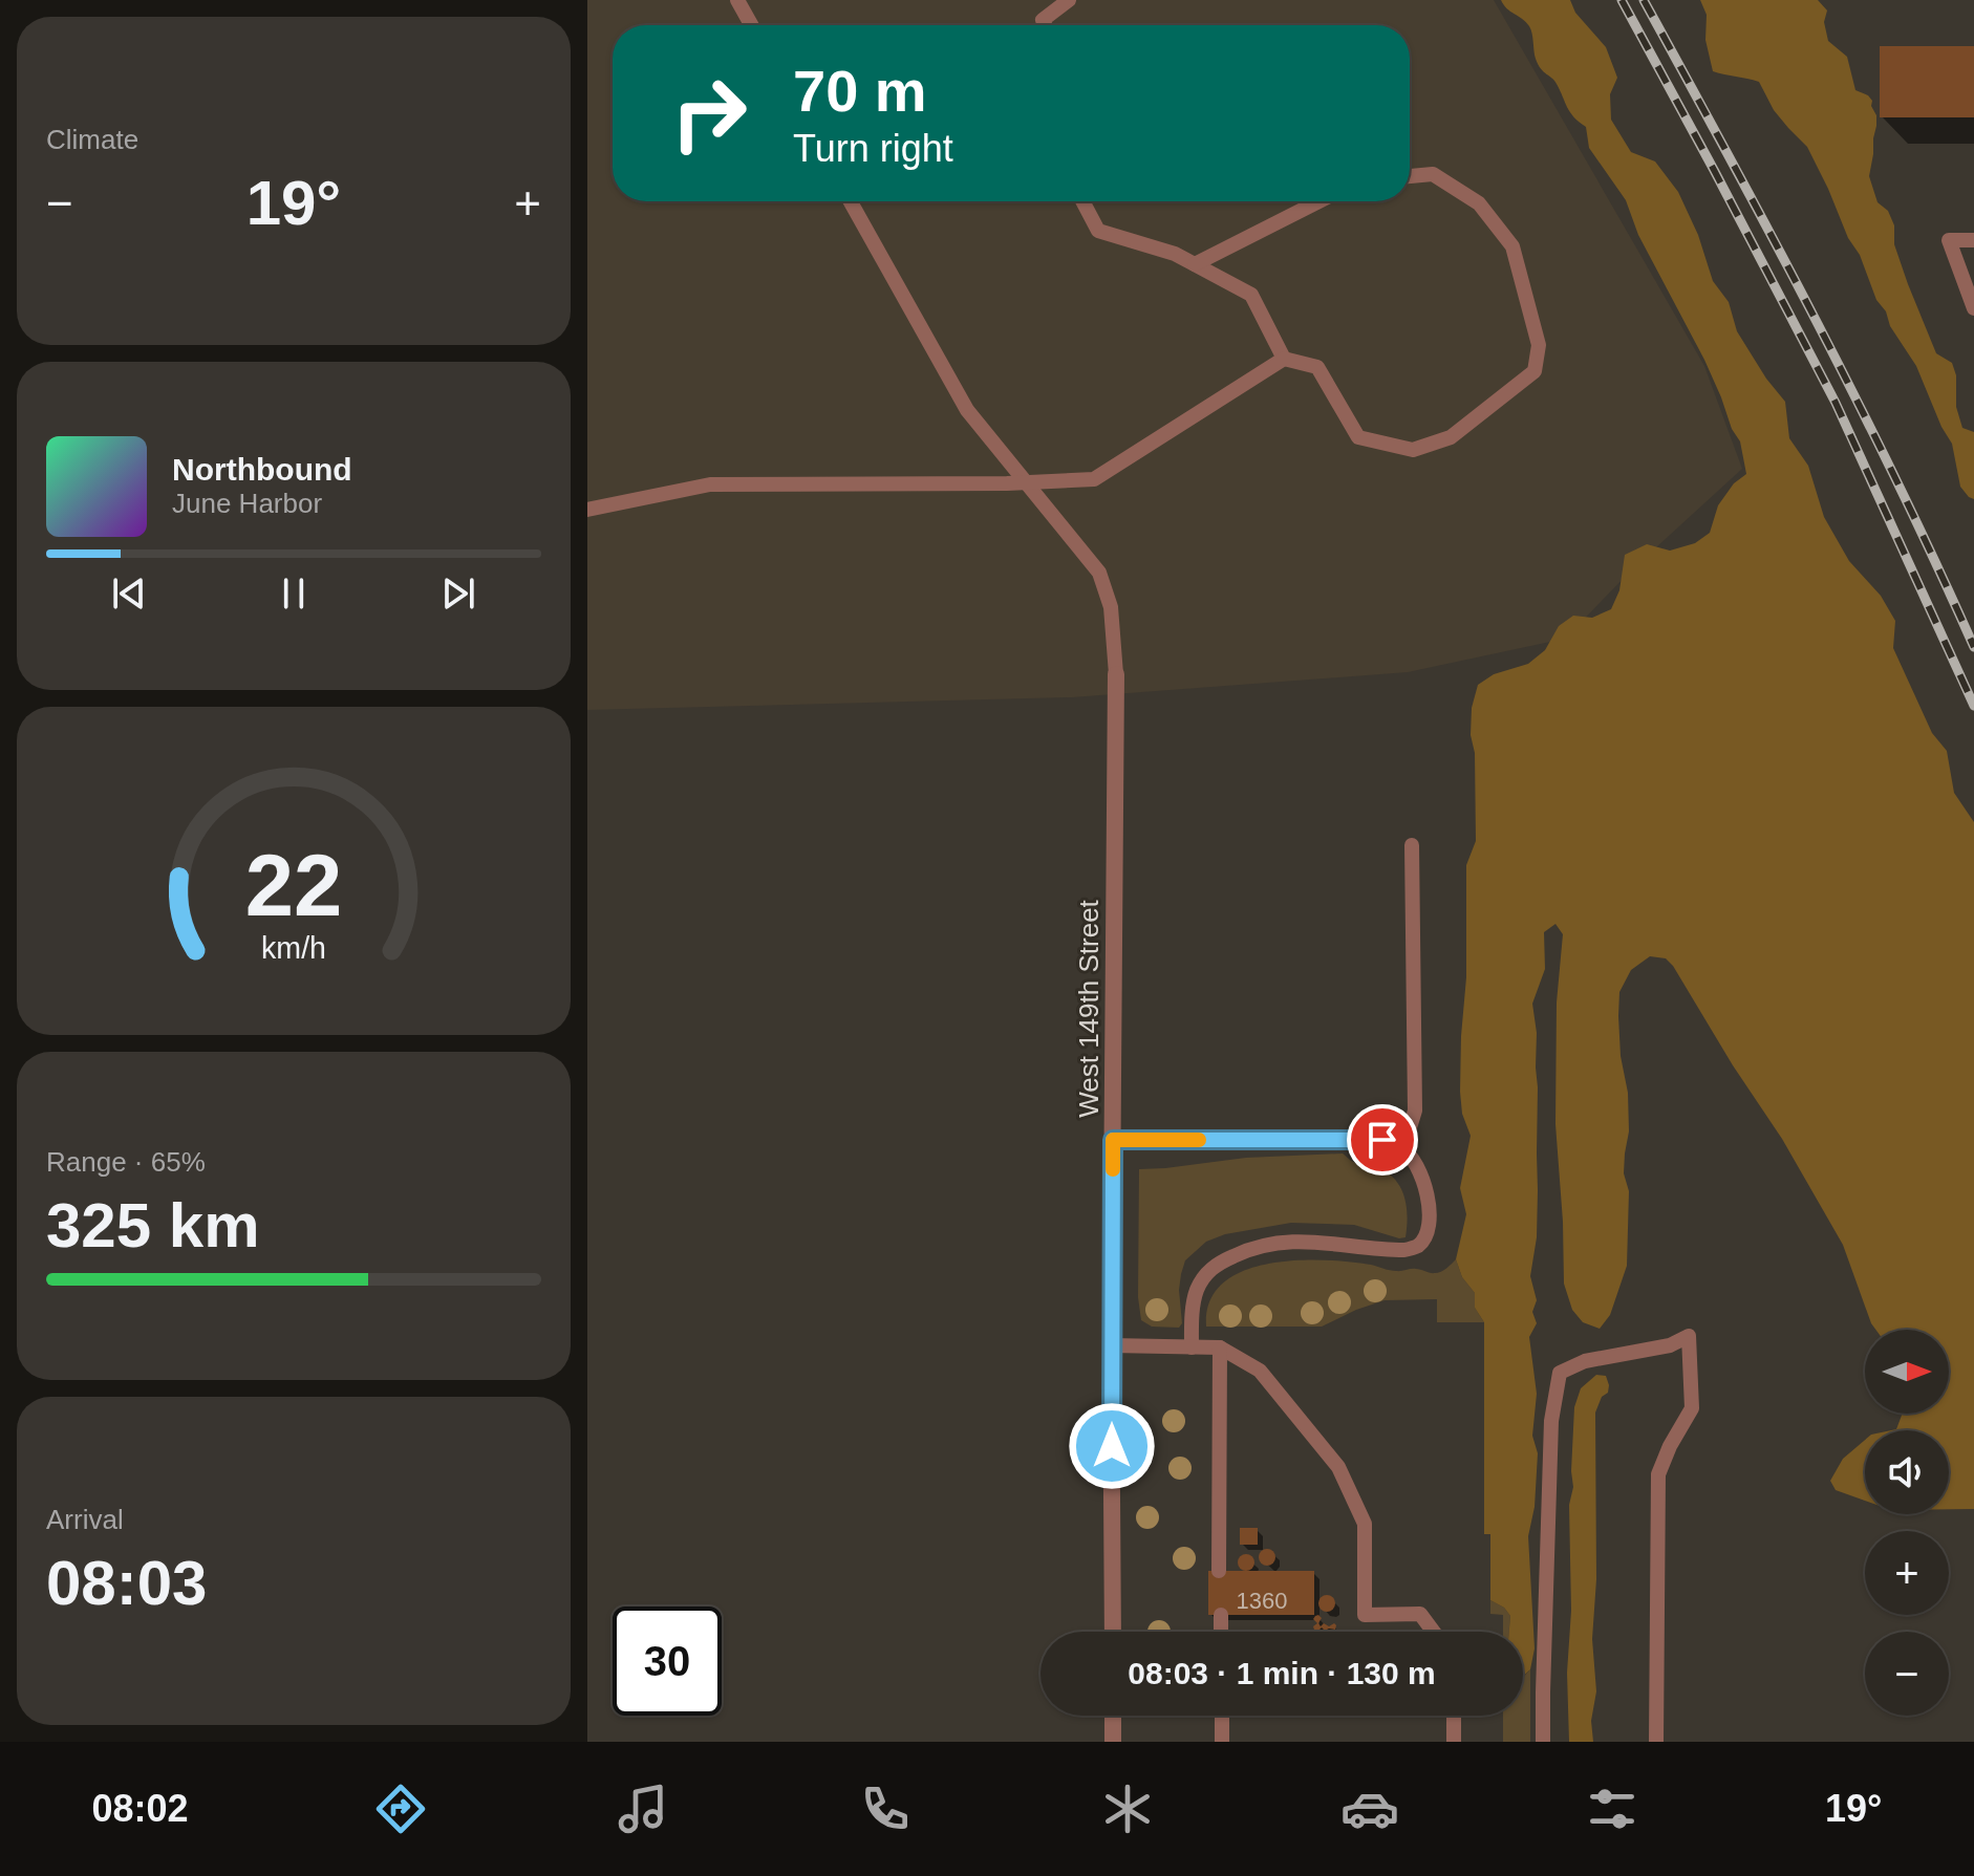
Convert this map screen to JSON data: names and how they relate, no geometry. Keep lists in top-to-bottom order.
{
  "streets": {
    "street": ["West 149th Street"]
  },
  "house_numbers": ["1360"],
  "north": "right",
  "page": {
    "tile": [
      "Climate",
      ["Range · 65%", "325 km"],
      ["Arrival", "08:03"]
    ],
    "turn": ["70 m", "Turn right"],
    "heat": ["−", "19°", "+"],
    "song": ["Northbound", "June Harbor"],
    "map_buttons": ["+", "−"],
    "limit": "30",
    "trip": "08:03 · 1 min · 130 m",
    "tabs": ["08:02", "19°"],
    "gauge": ["22", "km/h"]
  }
}
